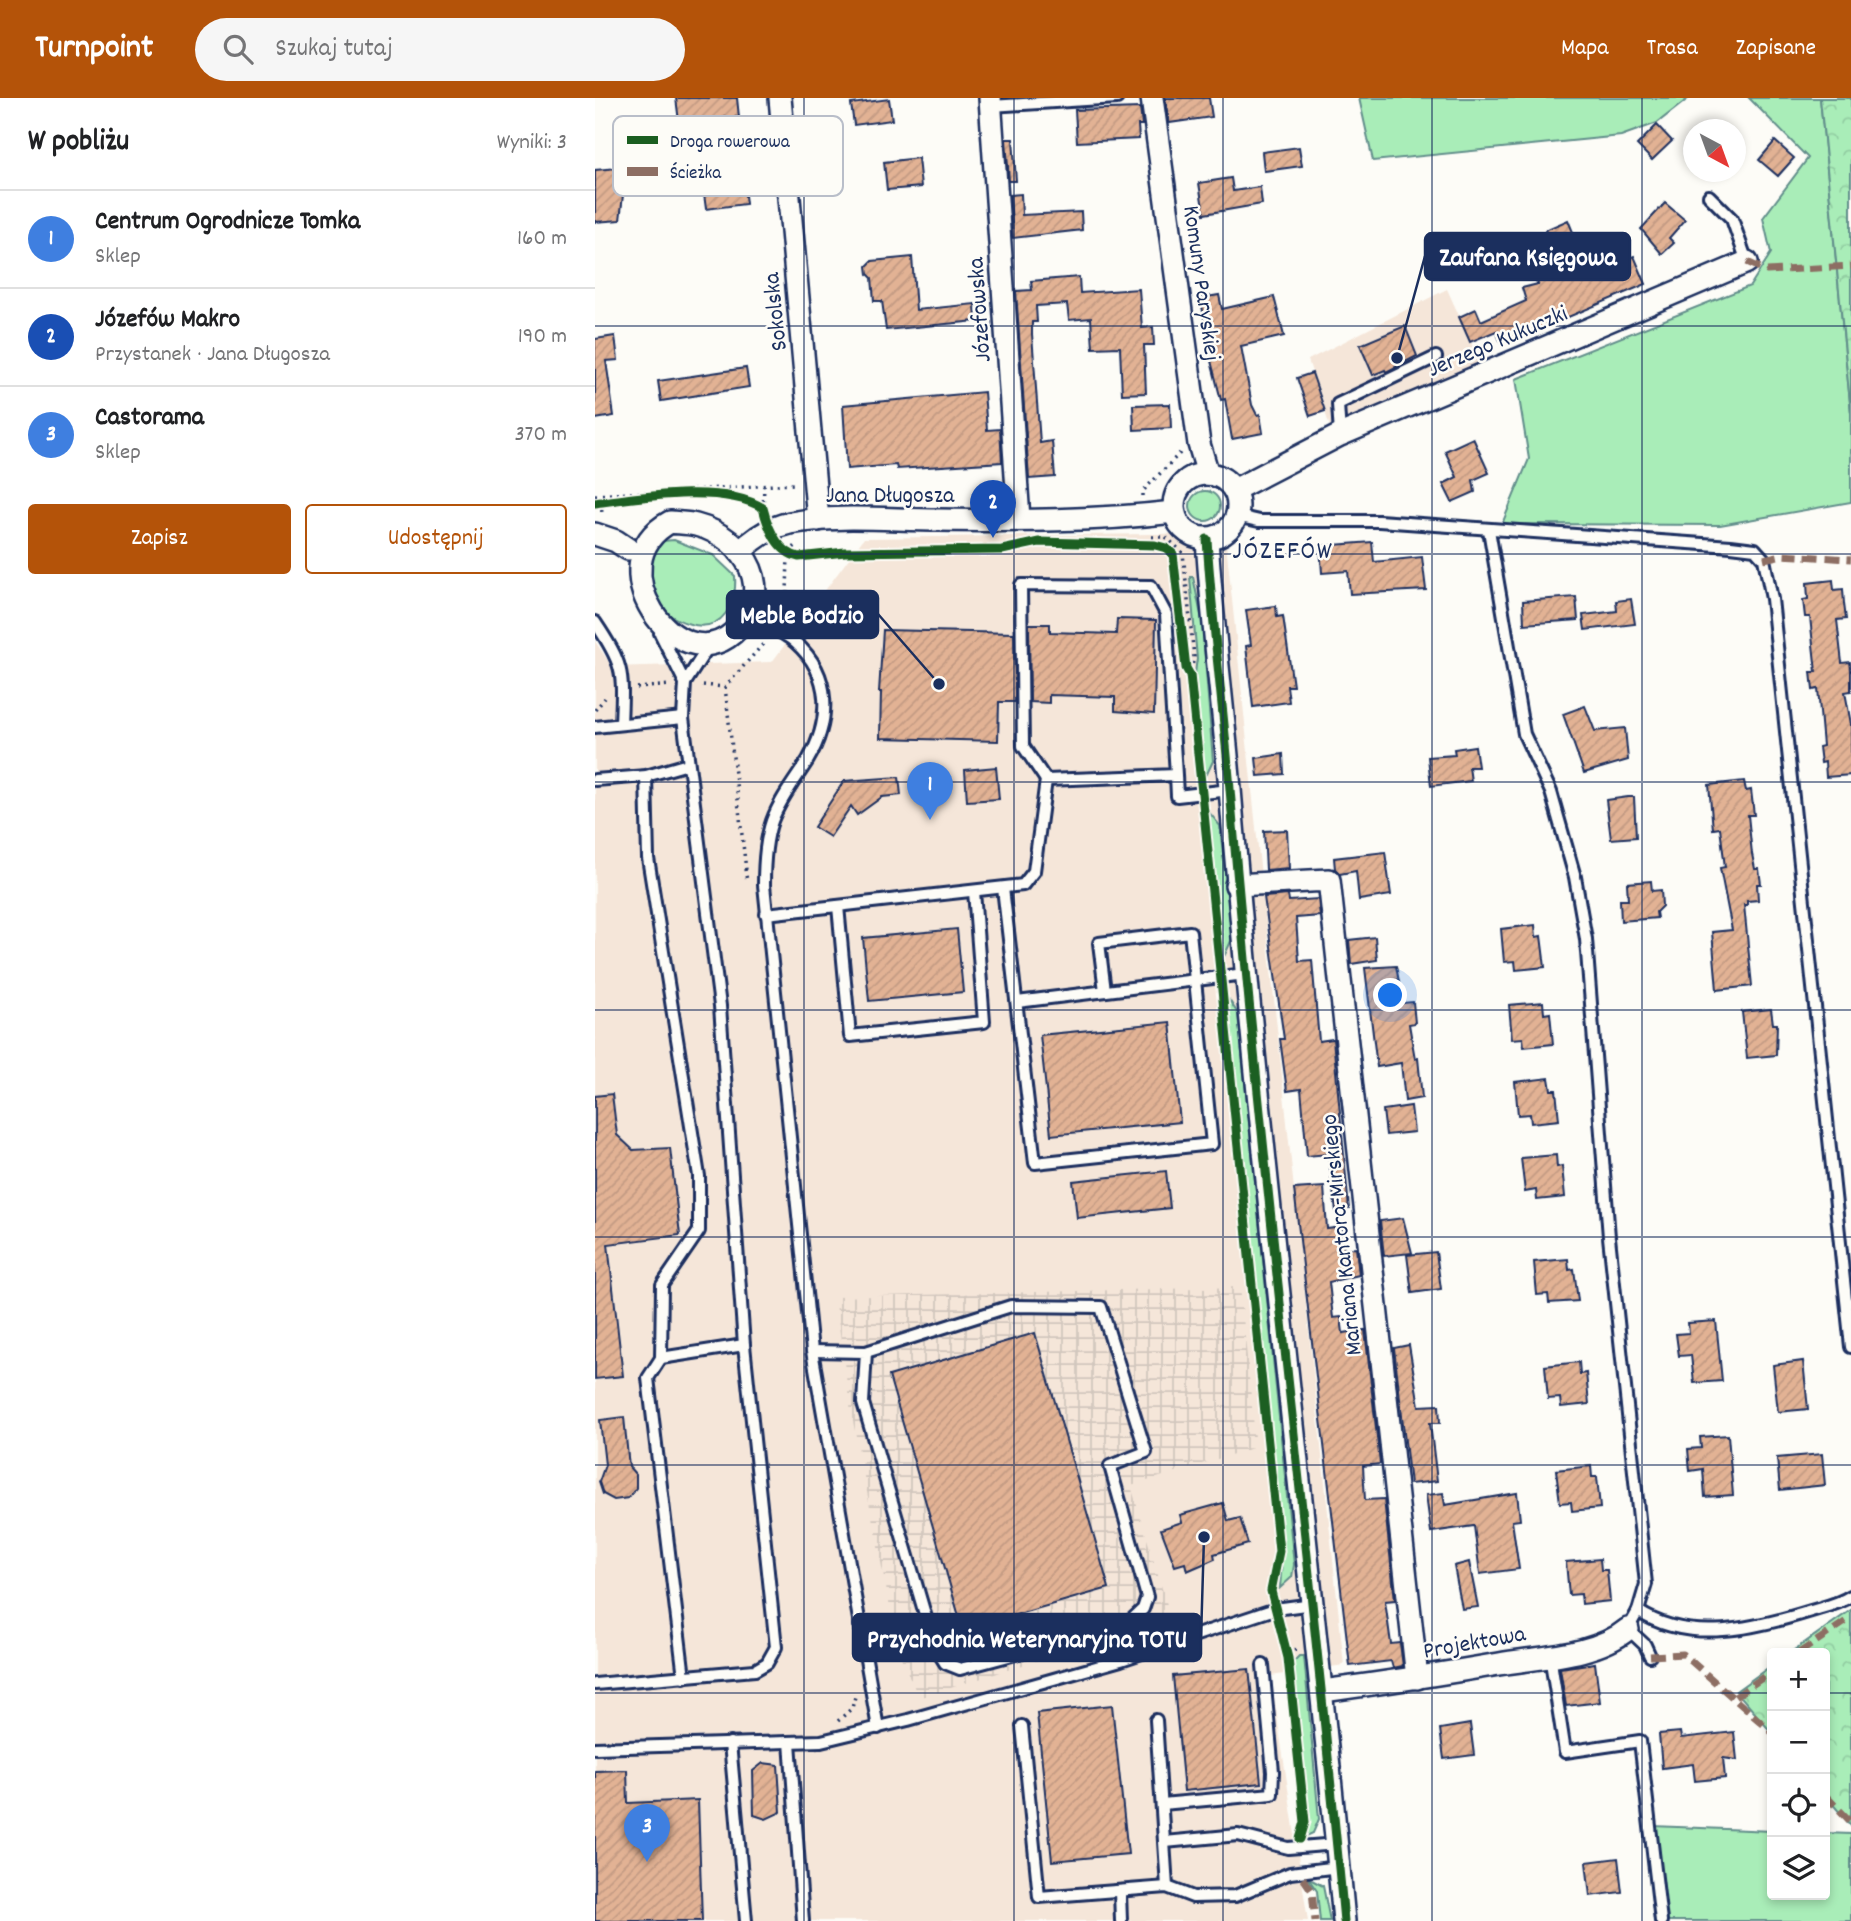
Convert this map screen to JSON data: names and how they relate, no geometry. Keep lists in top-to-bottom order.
{
  "streets": {
    "street": [
      "Komuny Paryskiej",
      "Józefowska",
      "Sokolska",
      "Jerzego Kukuczki",
      "Jana Długosza",
      "Mariana Kantora-Mirskiego",
      "Projektowa"
    ]
  },
  "crossings": [
    ["Komuny Paryskiej", "Jerzego Kukuczki"],
    ["Komuny Paryskiej", "Jana Długosza"],
    ["Józefowska", "Jana Długosza"],
    ["Sokolska", "Jana Długosza"],
    ["Jerzego Kukuczki", "Jana Długosza"],
    ["Mariana Kantora-Mirskiego", "Projektowa"]
  ],
  "districts": ["JÓZEFÓW"],
  "places": ["Zaufana Księgowa", "Meble Bodzio", "Przychodnia Weterynaryjna TOTU"],
  "legend": ["Droga rowerowa", "Ścieżka"],
  "north": "bottom right",
  "page": {
    "header": "Turnpoint",
    "search": "Szukaj tutaj",
    "nav": ["Mapa", "Trasa", "Zapisane"],
    "heading": ["W pobliżu", "Wyniki: 3"],
    "list": [
      {
        "mark": "1",
        "name": "Centrum Ogrodnicze Tomka",
        "note": "Sklep",
        "value": "160 m"
      },
      {
        "mark": "2",
        "name": "Józefów Makro",
        "note": "Przystanek · Jana Długosza",
        "value": "190 m"
      },
      {
        "mark": "3",
        "name": "Castorama",
        "note": "Sklep",
        "value": "370 m"
      }
    ],
    "pins": ["2", "1", "3"],
    "buttons": ["Zapisz", "Udostępnij"],
    "map_buttons": ["+", "−"]
  }
}
